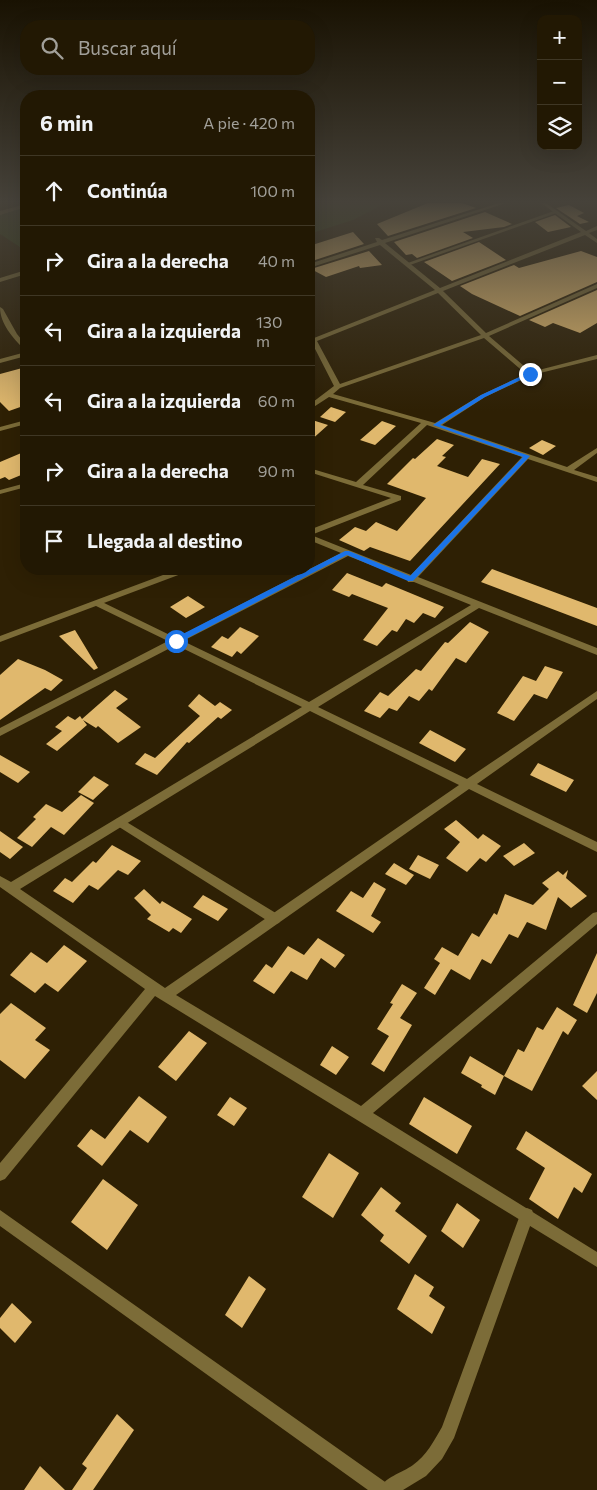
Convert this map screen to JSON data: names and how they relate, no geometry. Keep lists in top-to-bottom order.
{
  "page": {
    "map_buttons": ["+", "−"],
    "search": "Buscar aquí",
    "heading": ["6 min", "A pie · 420 m"],
    "list": [
      ["Continúa", "100 m"],
      ["Gira a la derecha", "40 m"],
      ["Gira a la izquierda", "130 m"],
      ["Gira a la izquierda", "60 m"],
      ["Gira a la derecha", "90 m"],
      "Llegada al destino"
    ]
  }
}
